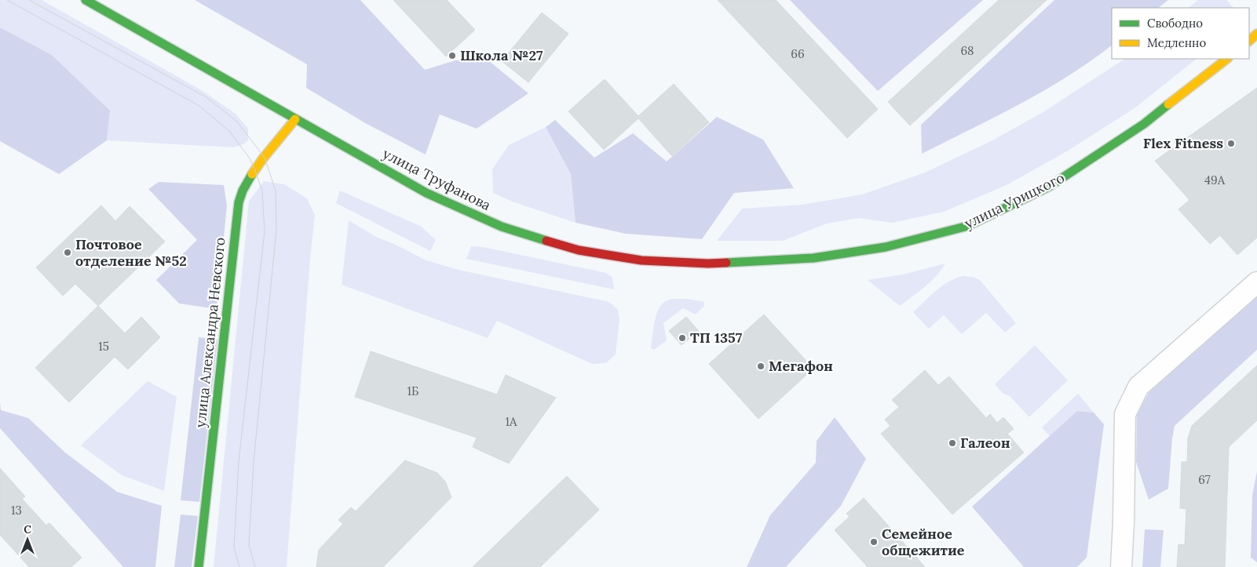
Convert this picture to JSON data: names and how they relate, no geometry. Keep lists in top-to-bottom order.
{
  "streets": {
    "street": ["улица Труфанова", "улица Урицкого", "улица Александра Невского"]
  },
  "crossings": [
    ["улица Труфанова", "улица Урицкого"],
    ["улица Труфанова", "улица Александра Невского"]
  ],
  "places": [
    "Школа №27",
    "Flex Fitness",
    "Почтовое отделение №52",
    "ТП 1357",
    "Мегафон",
    "Галеон",
    "Семейное общежитие"
  ],
  "house_numbers": [
    "68",
    "66",
    "49А",
    "15",
    "1Б",
    "1А",
    "67",
    "13"
  ],
  "legend": ["Свободно", "Медленно"],
  "north": "top"
}
